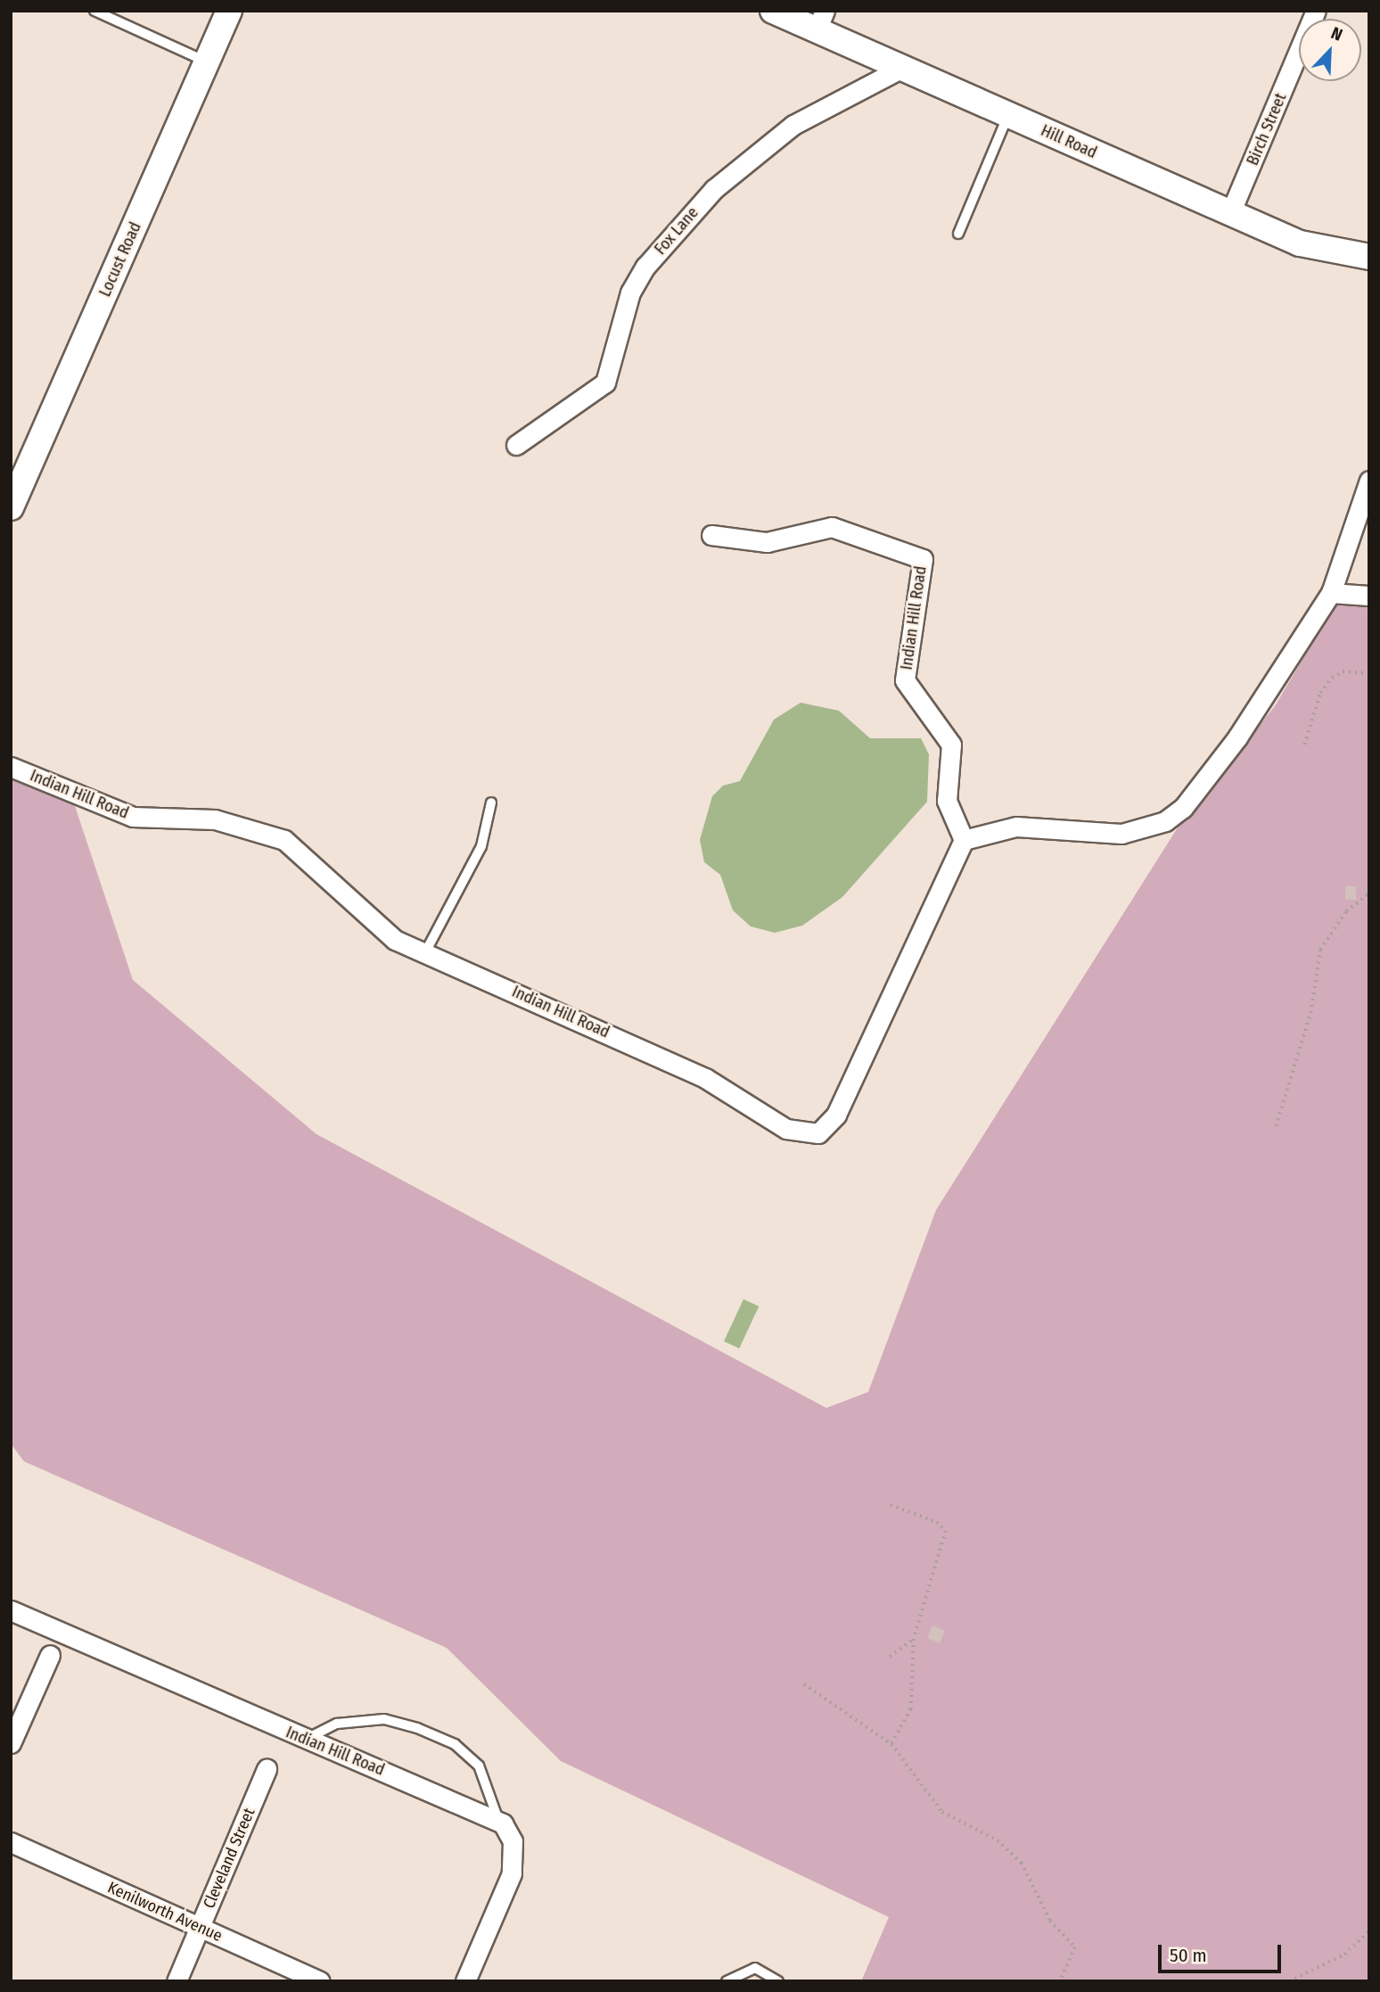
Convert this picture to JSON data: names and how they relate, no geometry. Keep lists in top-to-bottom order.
{
  "streets": {
    "street": [
      "Birch Street",
      "Hill Road",
      "Fox Lane",
      "Locust Road",
      "Indian Hill Road",
      "Cleveland Street",
      "Kenilworth Avenue"
    ]
  },
  "crossings": [
    ["Birch Street", "Hill Road"],
    ["Hill Road", "Fox Lane"],
    ["Cleveland Street", "Kenilworth Avenue"]
  ],
  "scale_bar": "50 m",
  "north": "top right"
}
